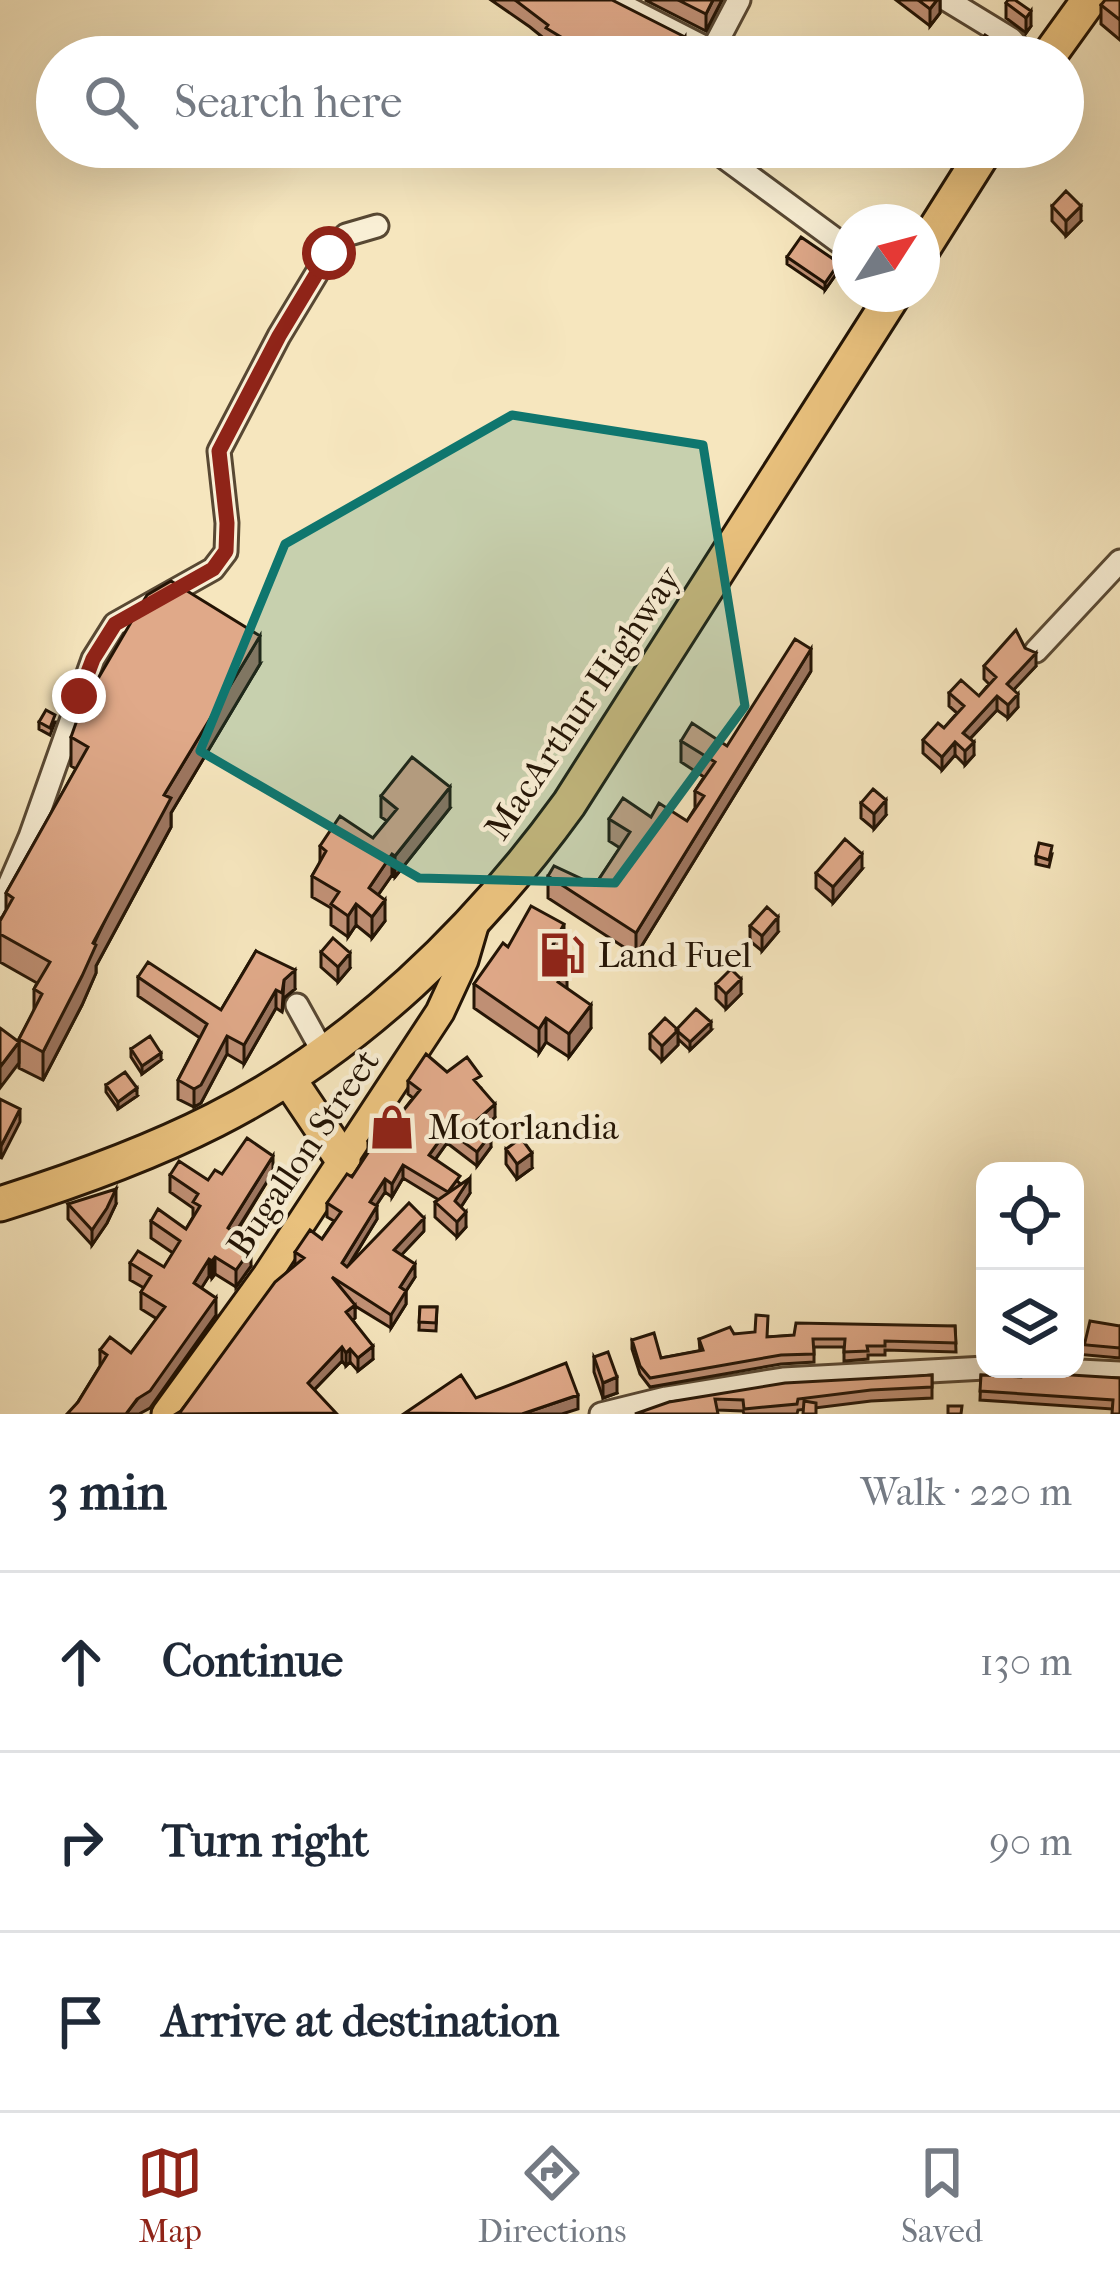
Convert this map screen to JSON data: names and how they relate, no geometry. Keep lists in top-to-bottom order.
{
  "streets": {
    "highway": ["MacArthur Highway"],
    "main road": ["Bugallon Street"]
  },
  "crossings": [
    ["MacArthur Highway", "Bugallon Street"]
  ],
  "places": {
    "fuel station": ["Land Fuel"],
    "shop": ["Motorlandia"]
  },
  "north": "top right",
  "page": {
    "search": "Search here",
    "heading": ["3 min", "Walk · 220 m"],
    "list": [
      ["Continue", "130 m"],
      ["Turn right", "90 m"],
      "Arrive at destination"
    ],
    "nav": ["Map", "Directions", "Saved"]
  }
}
